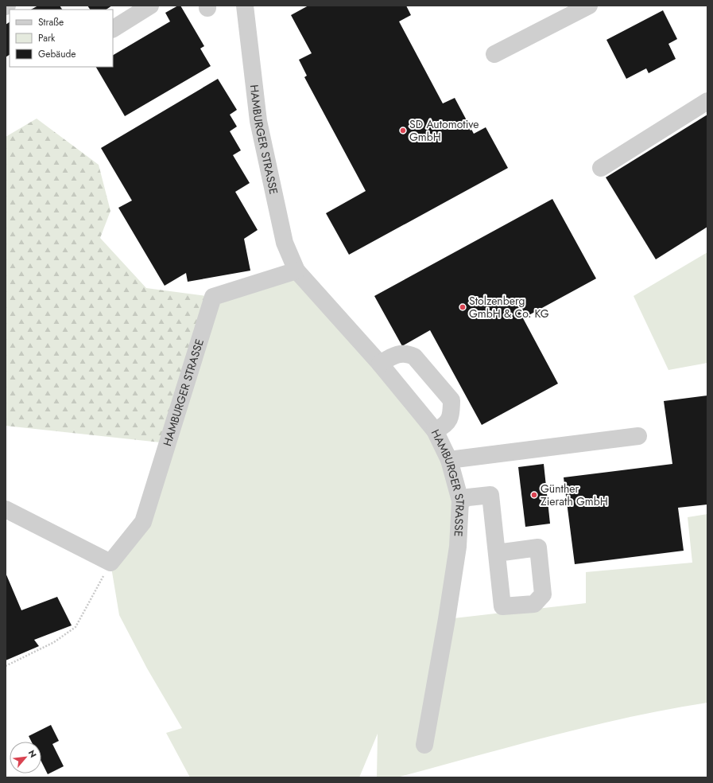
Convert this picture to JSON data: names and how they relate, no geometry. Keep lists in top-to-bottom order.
{
  "streets": {
    "street": ["HAMBURGER STRASSE"]
  },
  "places": ["SD Automotive GmbH", "Stolzenberg GmbH & Co. KG", "Günther Zierath GmbH"],
  "legend": ["Straße", "Park", "Gebäude"],
  "north": "top right"
}
